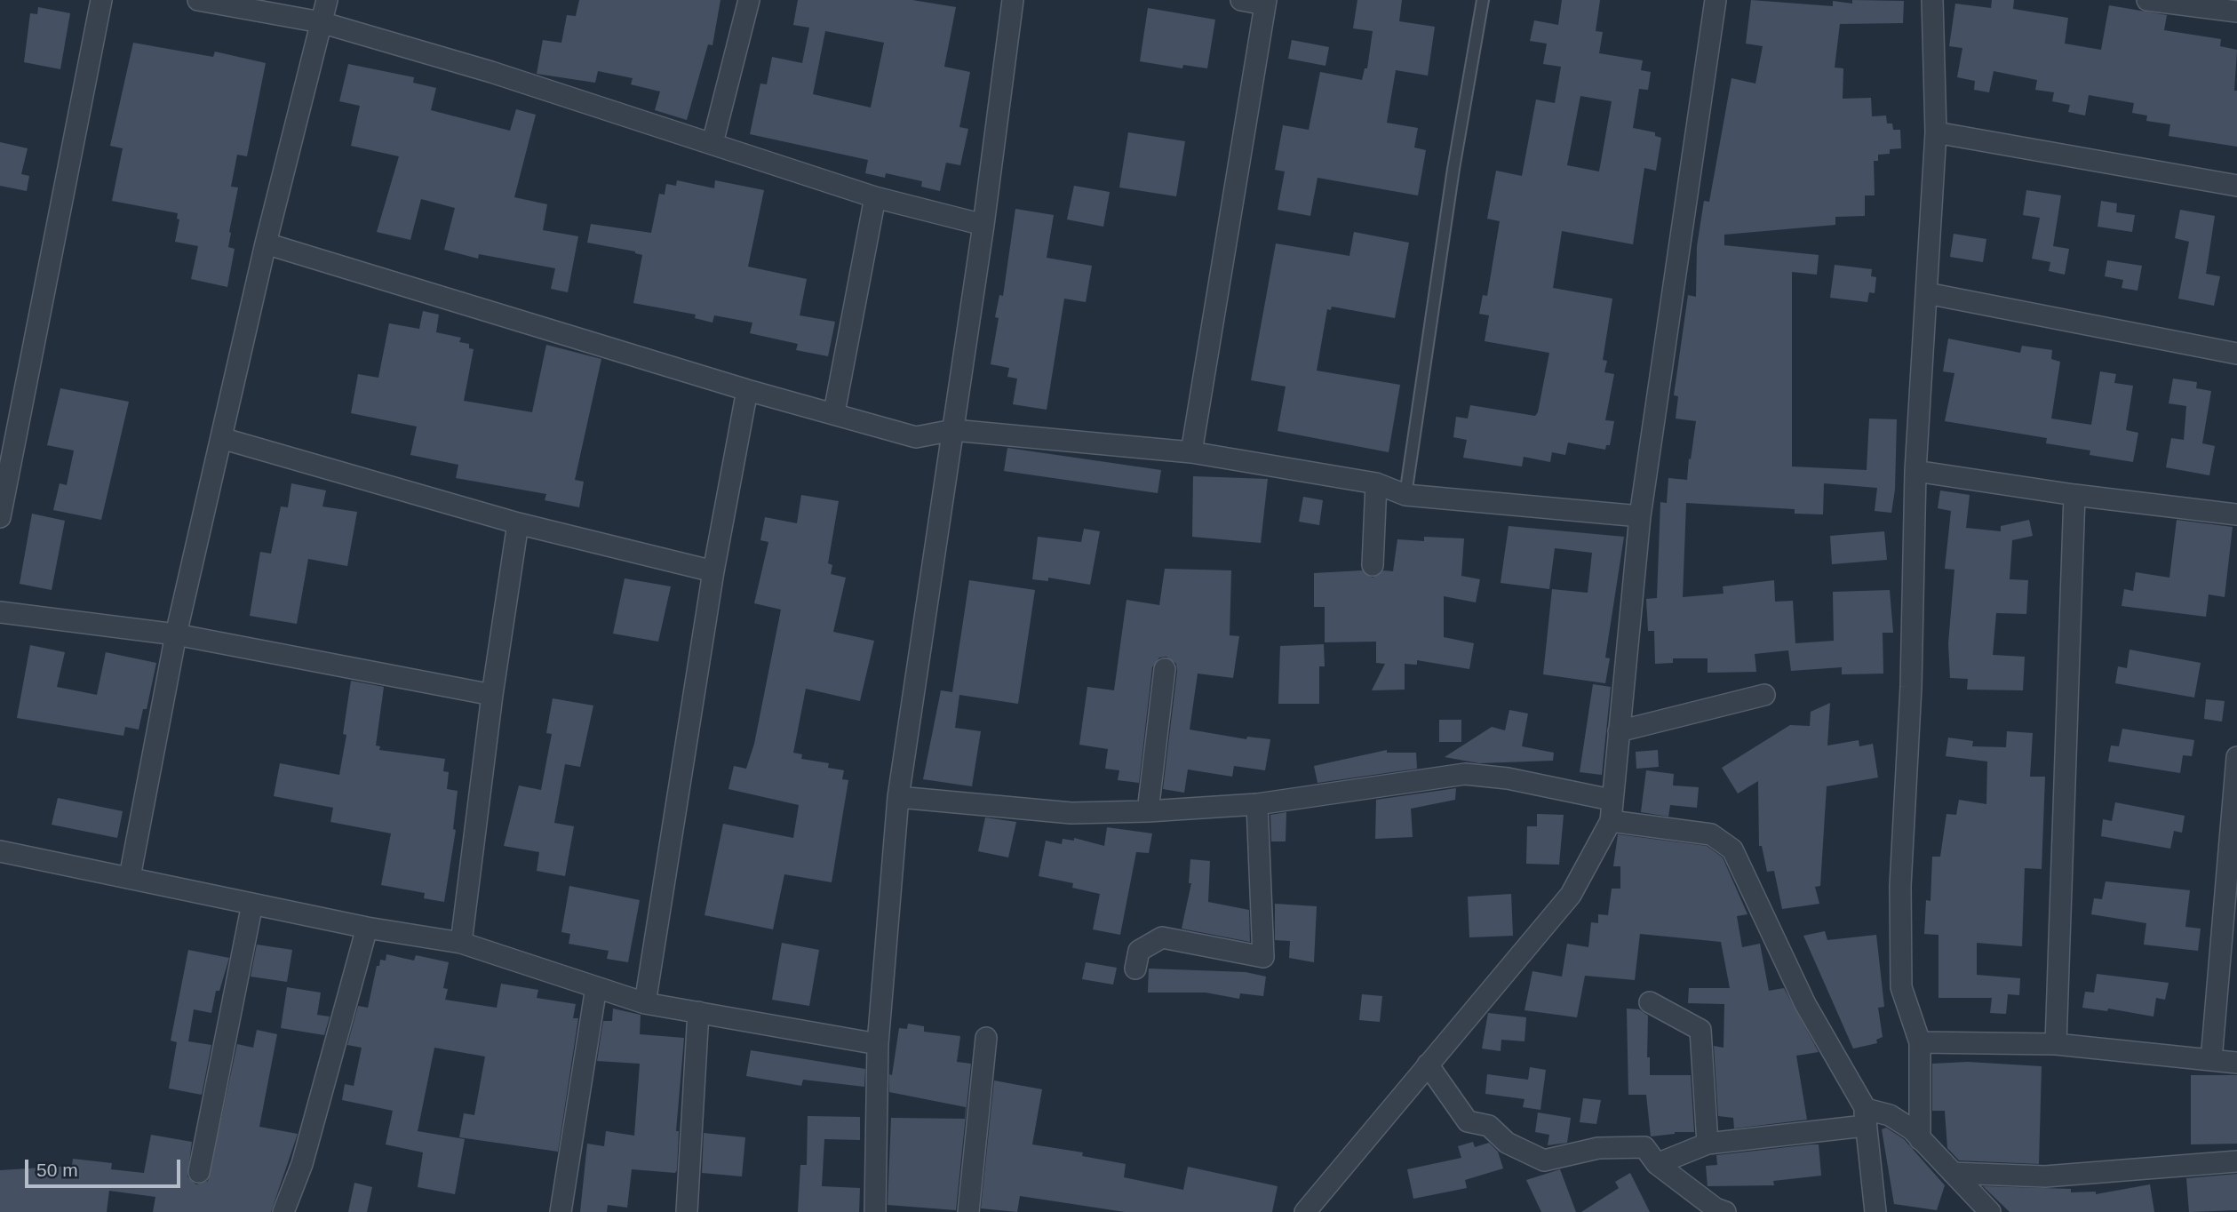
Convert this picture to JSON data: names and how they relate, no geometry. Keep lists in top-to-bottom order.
{
  "scale_bar": "50 m"
}
